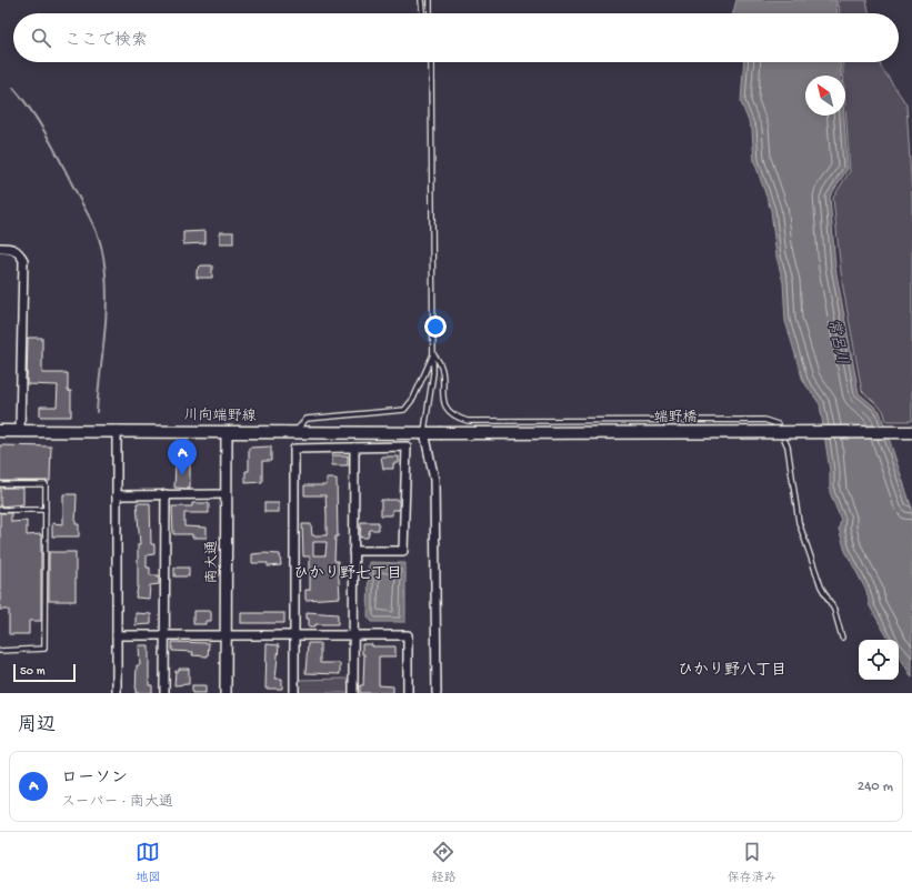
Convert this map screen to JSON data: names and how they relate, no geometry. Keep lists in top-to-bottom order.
{
  "streets": {
    "main road": ["川向端野線", "端野橋"],
    "street": ["南大通"]
  },
  "crossings": [
    ["川向端野線", "端野橋"],
    ["川向端野線", "南大通"]
  ],
  "districts": ["ひかり野七丁目", "ひかり野八丁目"],
  "water": ["常呂川"],
  "scale_bar": "50 m",
  "north": "top left",
  "page": {
    "search": "ここで検索",
    "pins": "A",
    "scale": "50 m",
    "heading": "周辺",
    "list": [
      {
        "mark": "A",
        "name": "ローソン",
        "note": "スーパー · 南大通",
        "value": "240 m"
      }
    ],
    "nav": ["地図", "経路", "保存済み"]
  }
}
